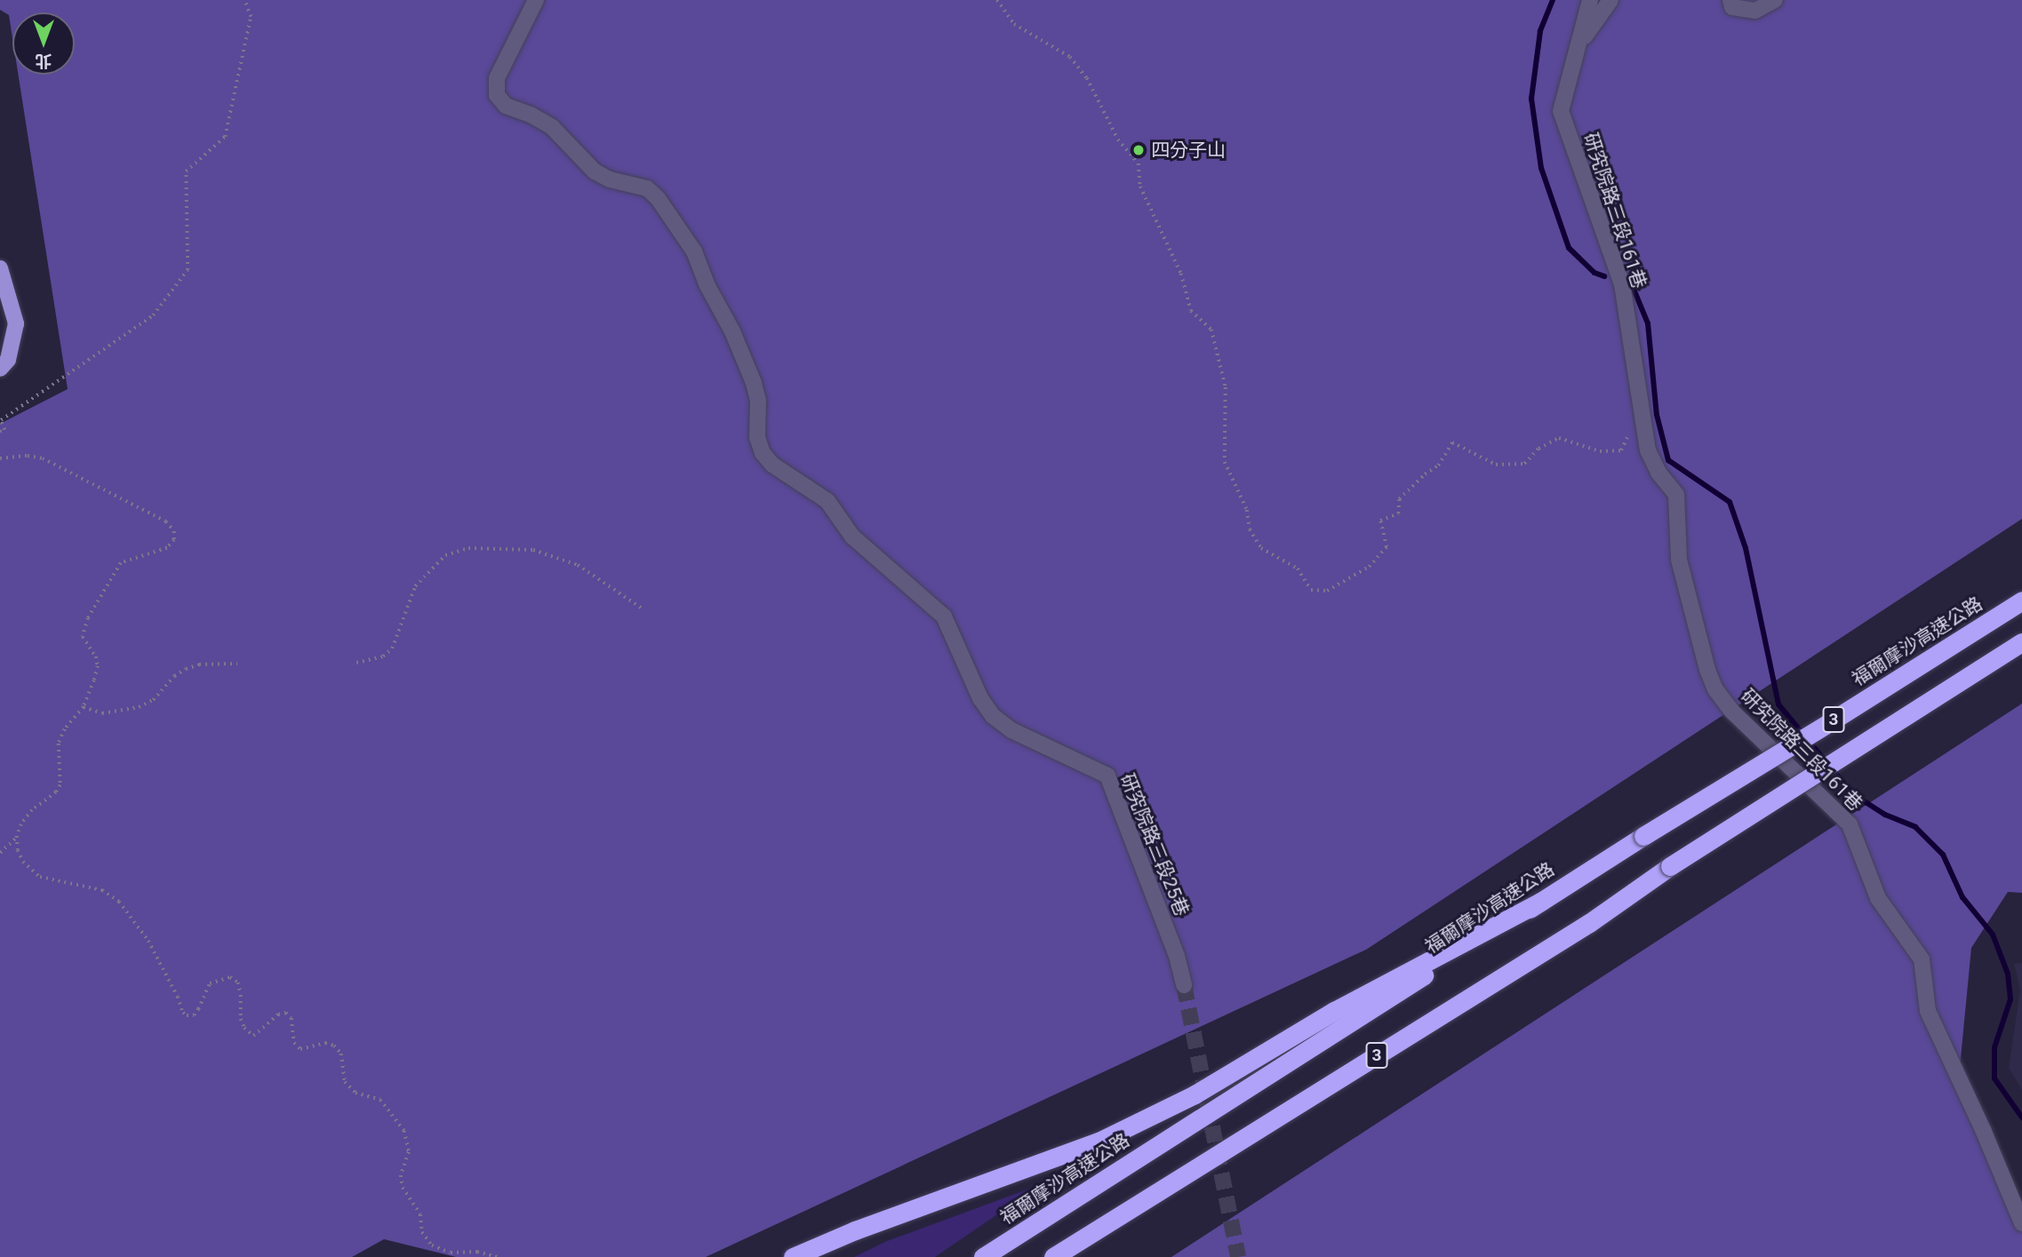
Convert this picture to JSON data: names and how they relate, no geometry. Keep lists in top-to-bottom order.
{
  "streets": {
    "highway": ["福爾摩沙高速公路", "3"],
    "lane": ["研究院路三段161巷", "研究院路三段25巷"]
  },
  "places": ["四分子山"],
  "north": "bottom"
}
